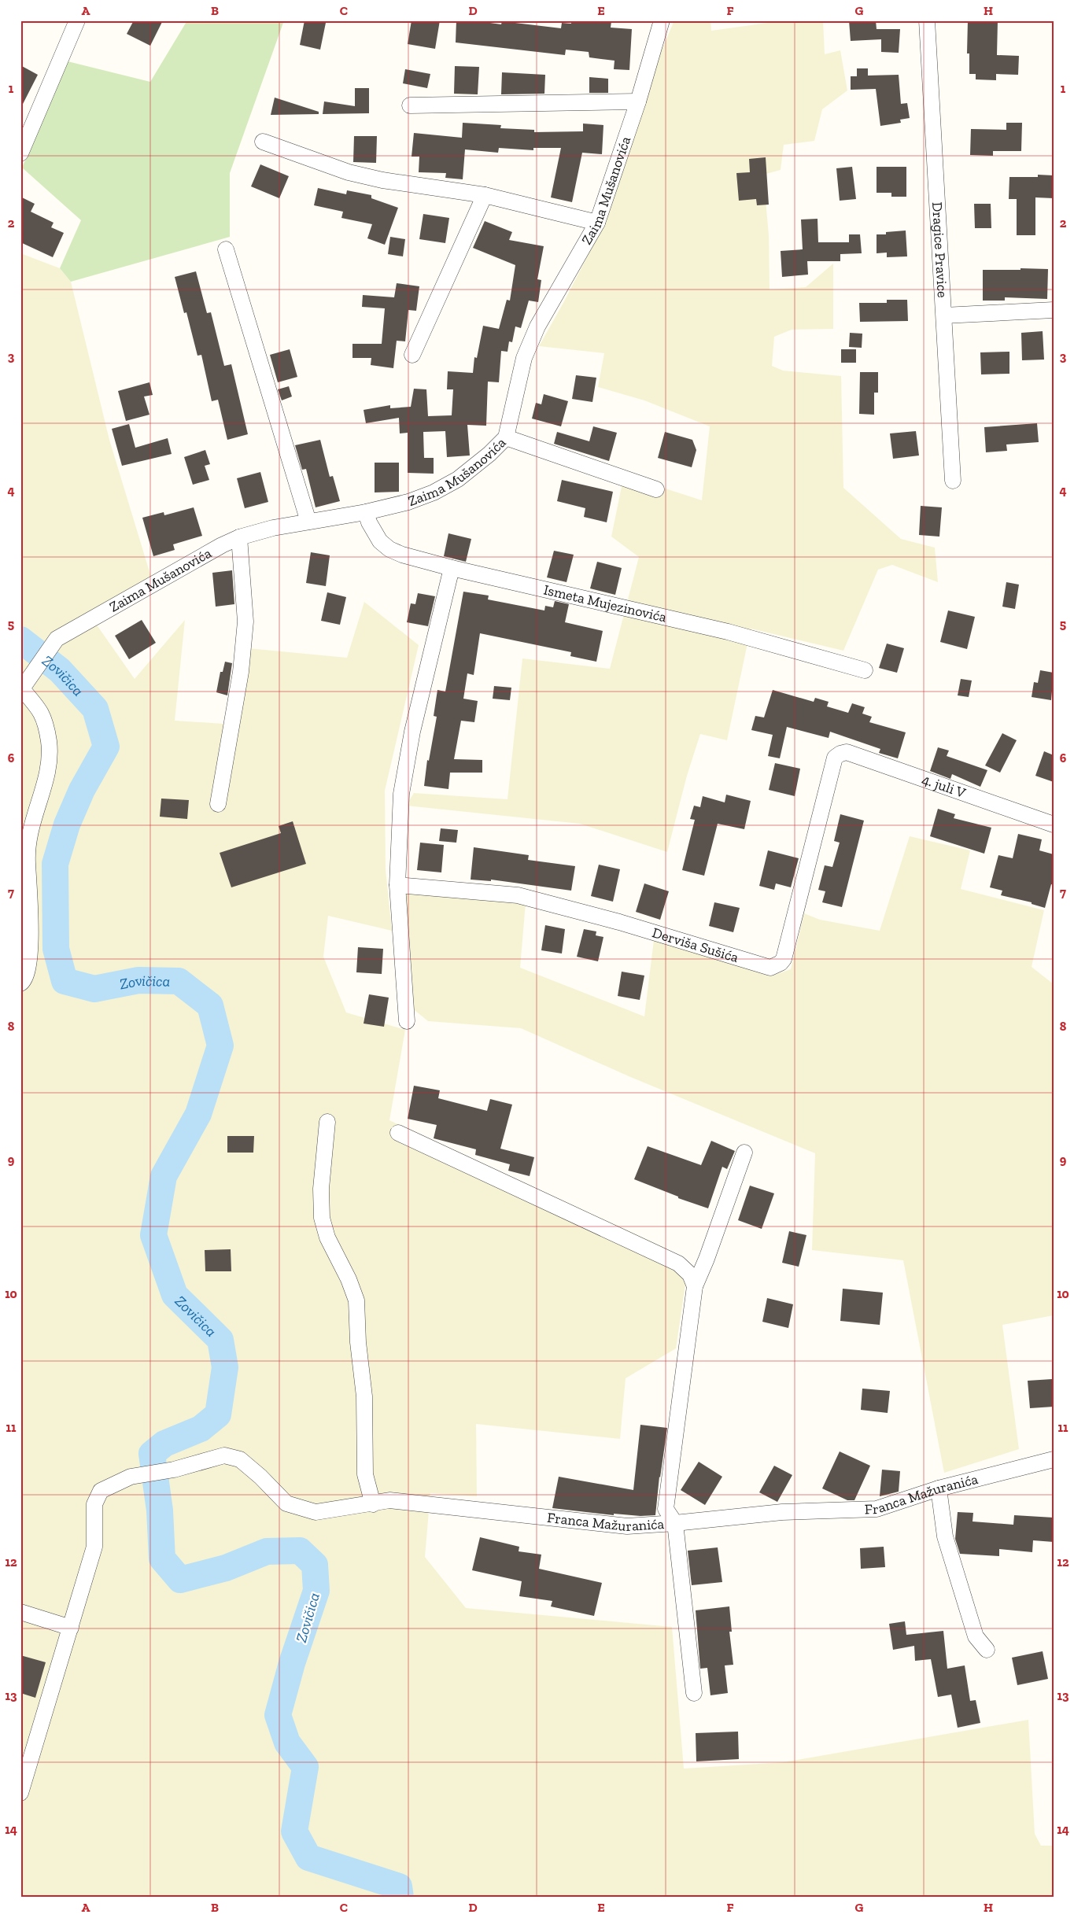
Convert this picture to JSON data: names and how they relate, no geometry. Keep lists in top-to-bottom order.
{
  "streets": {
    "street": [
      "Zaima Mušanovića",
      "Dragice Pravice",
      "Ismeta Mujezinovića",
      "4. juli V",
      "Derviša Sušića",
      "Franca Mažuranića"
    ]
  },
  "crossings": [
    ["Zaima Mušanovića", "Ismeta Mujezinovića"],
    ["4. juli V", "Derviša Sušića"]
  ],
  "water": ["Zovičica"],
  "grid": {
    "columns": [
      "A",
      "B",
      "C",
      "D",
      "E",
      "F",
      "G",
      "H"
    ],
    "rows": [
      "1",
      "2",
      "3",
      "4",
      "5",
      "6",
      "7",
      "8",
      "9",
      "10",
      "11",
      "12",
      "13",
      "14"
    ]
  }
}
